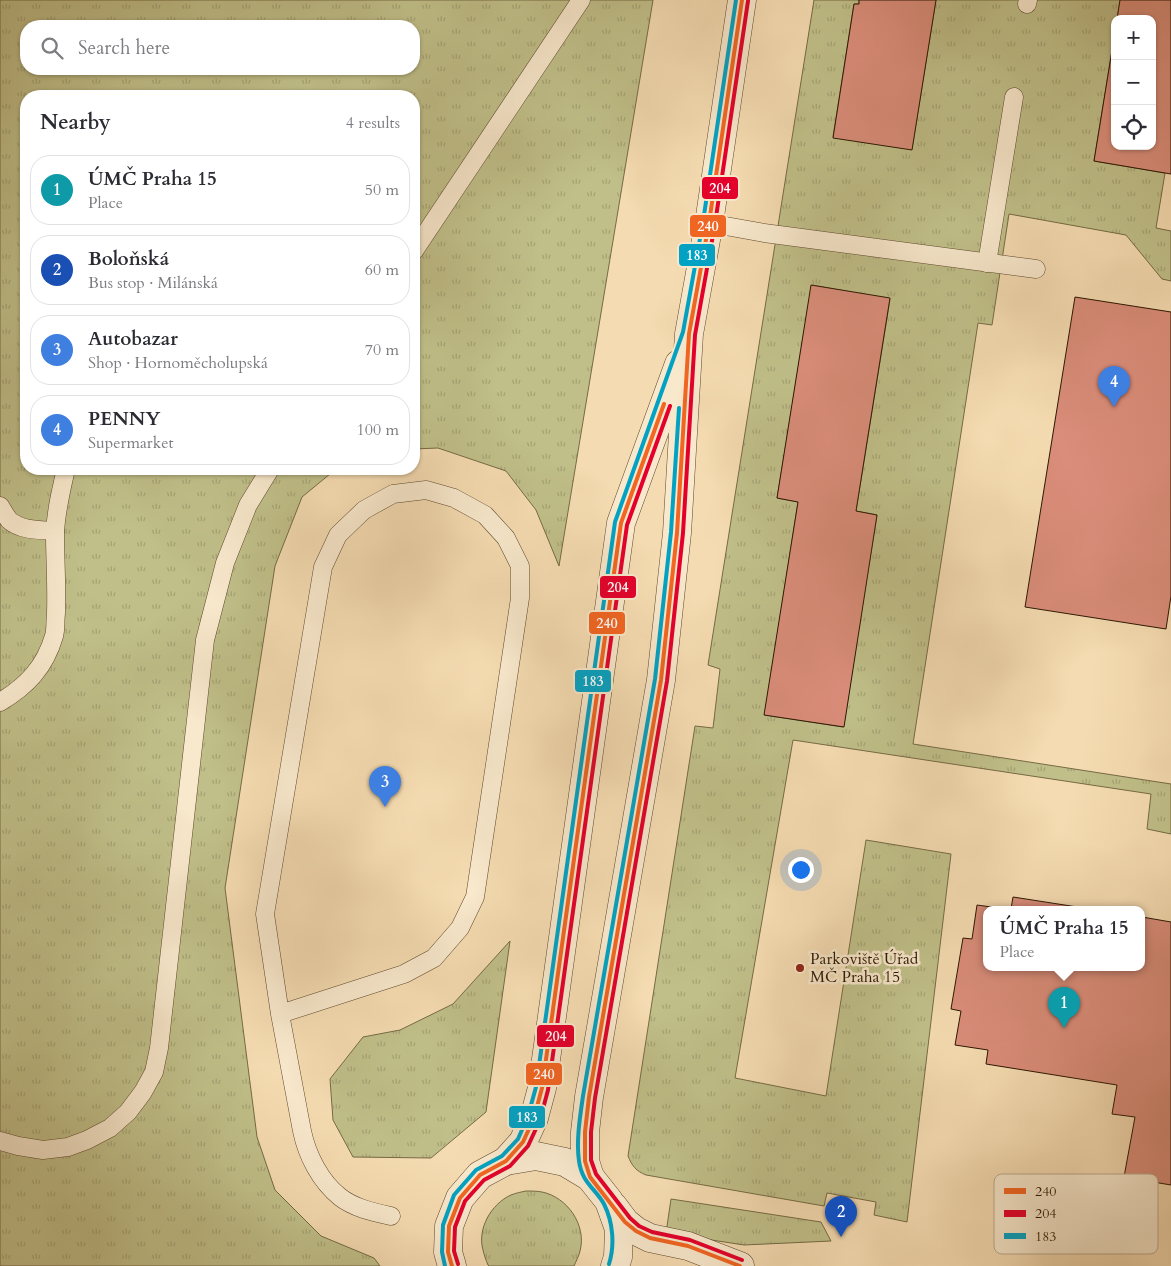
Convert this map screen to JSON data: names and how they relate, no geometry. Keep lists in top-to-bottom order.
{
  "places": ["Parkoviště Úřad MČ Praha 15"],
  "lines": ["transit line 240", "transit line 183", "transit line 204"],
  "legend": ["240", "204", "183"],
  "page": {
    "map_buttons": ["+", "−"],
    "search": "Search here",
    "heading": ["Nearby", "4 results"],
    "list": [
      {
        "mark": "1",
        "name": "ÚMČ Praha 15",
        "note": "Place",
        "value": "50 m"
      },
      {
        "mark": "2",
        "name": "Boloňská",
        "note": "Bus stop · Milánská",
        "value": "60 m"
      },
      {
        "mark": "3",
        "name": "Autobazar",
        "note": "Shop · Hornoměcholupská",
        "value": "70 m"
      },
      {
        "mark": "4",
        "name": "PENNY",
        "note": "Supermarket",
        "value": "100 m"
      }
    ],
    "pins": [
      "4",
      "3",
      "1",
      "2"
    ],
    "popup": ["ÚMČ Praha 15", "Place"]
  }
}
